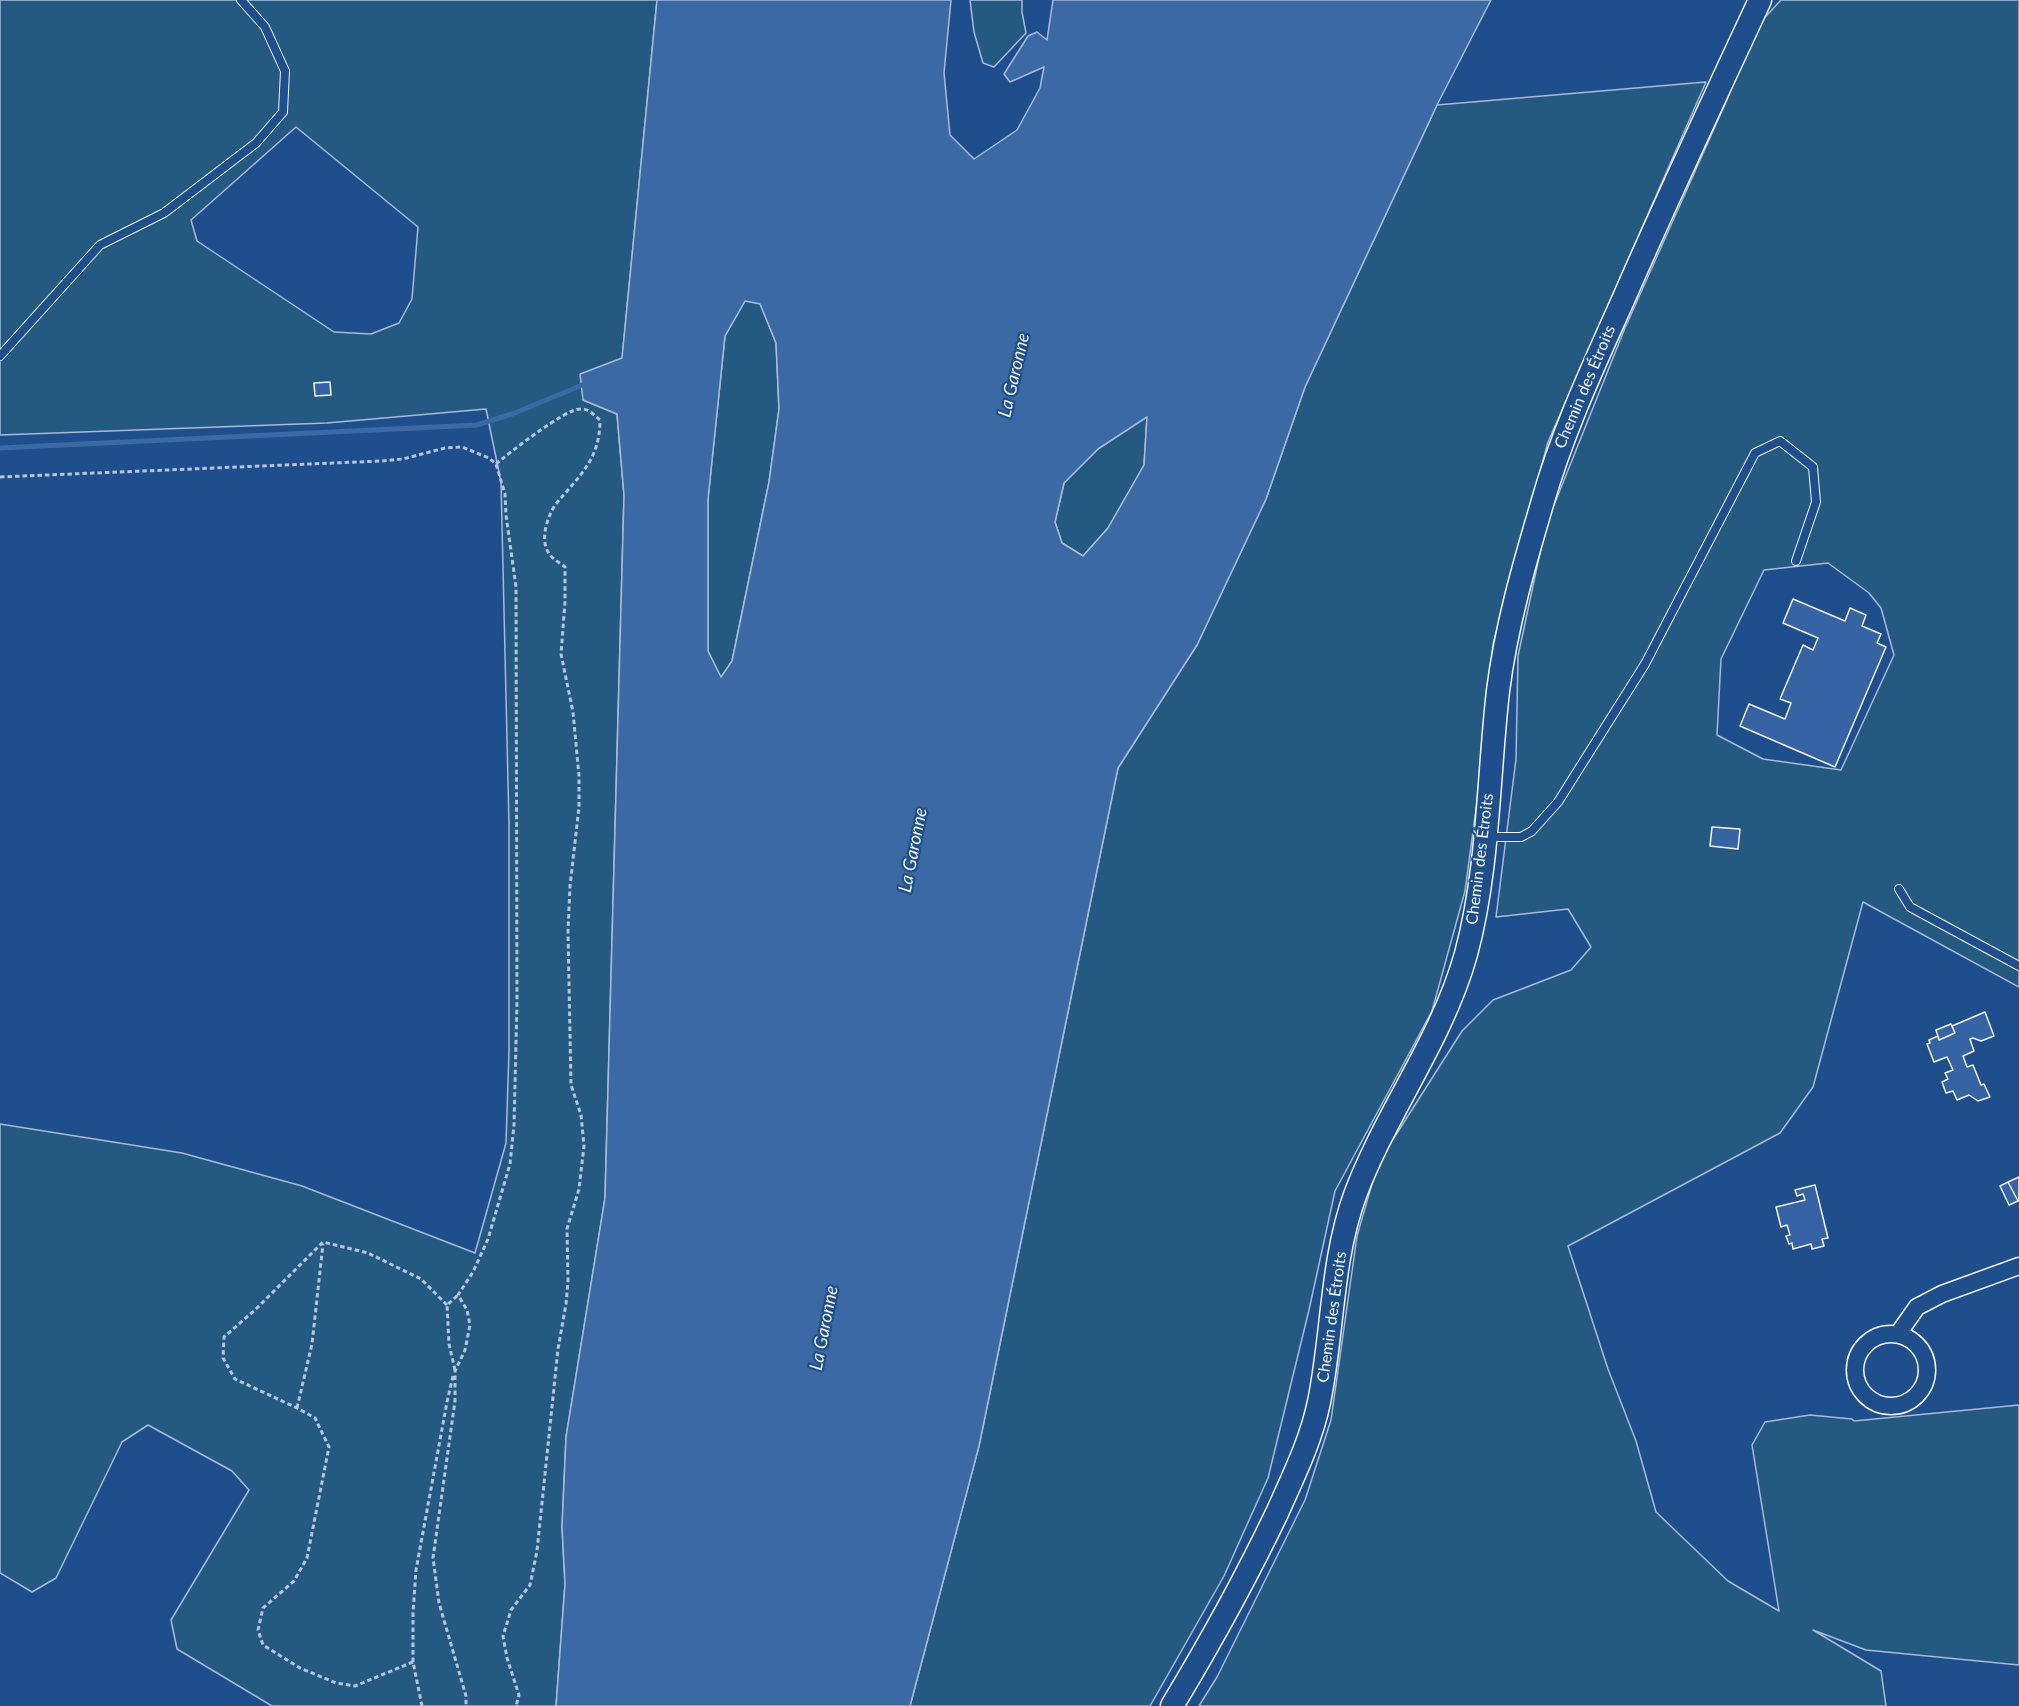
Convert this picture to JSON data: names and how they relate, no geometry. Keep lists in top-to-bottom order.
{
  "streets": {
    "main road": ["Chemin des Étroits"]
  },
  "water": ["La Garonne"]
}
